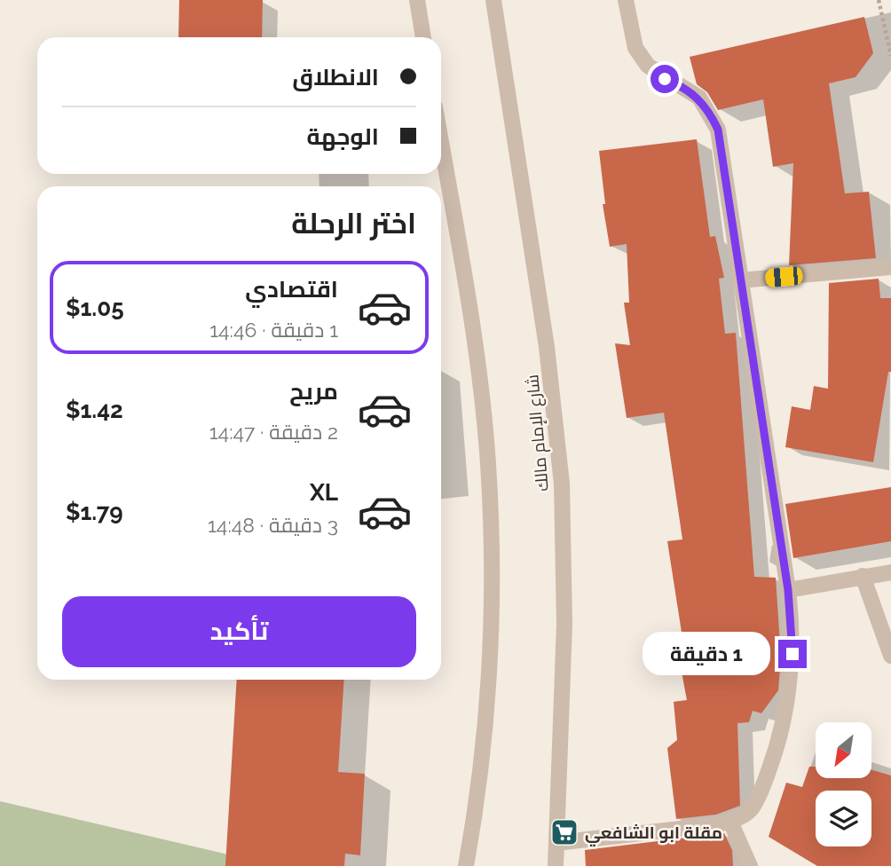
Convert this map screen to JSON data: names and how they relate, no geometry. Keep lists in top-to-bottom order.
{
  "streets": {
    "street": ["شارع الإمام مالك"]
  },
  "places": {
    "supermarket": ["مقلة ابو الشافعي"]
  },
  "north": "bottom left",
  "page": {
    "banner": ["الانطلاق", "الوجهة"],
    "heading": "اختر الرحلة",
    "list": [
      {
        "name": "اقتصادي",
        "note": "1 دقيقة · 14:46",
        "value": "$1.05"
      },
      {
        "name": "مريح",
        "note": "2 دقيقة · 14:47",
        "value": "$1.42"
      },
      {
        "name": "XL",
        "note": "3 دقيقة · 14:48",
        "value": "$1.79"
      }
    ],
    "buttons": "تأكيد",
    "bubble": "1 دقيقة"
  }
}
